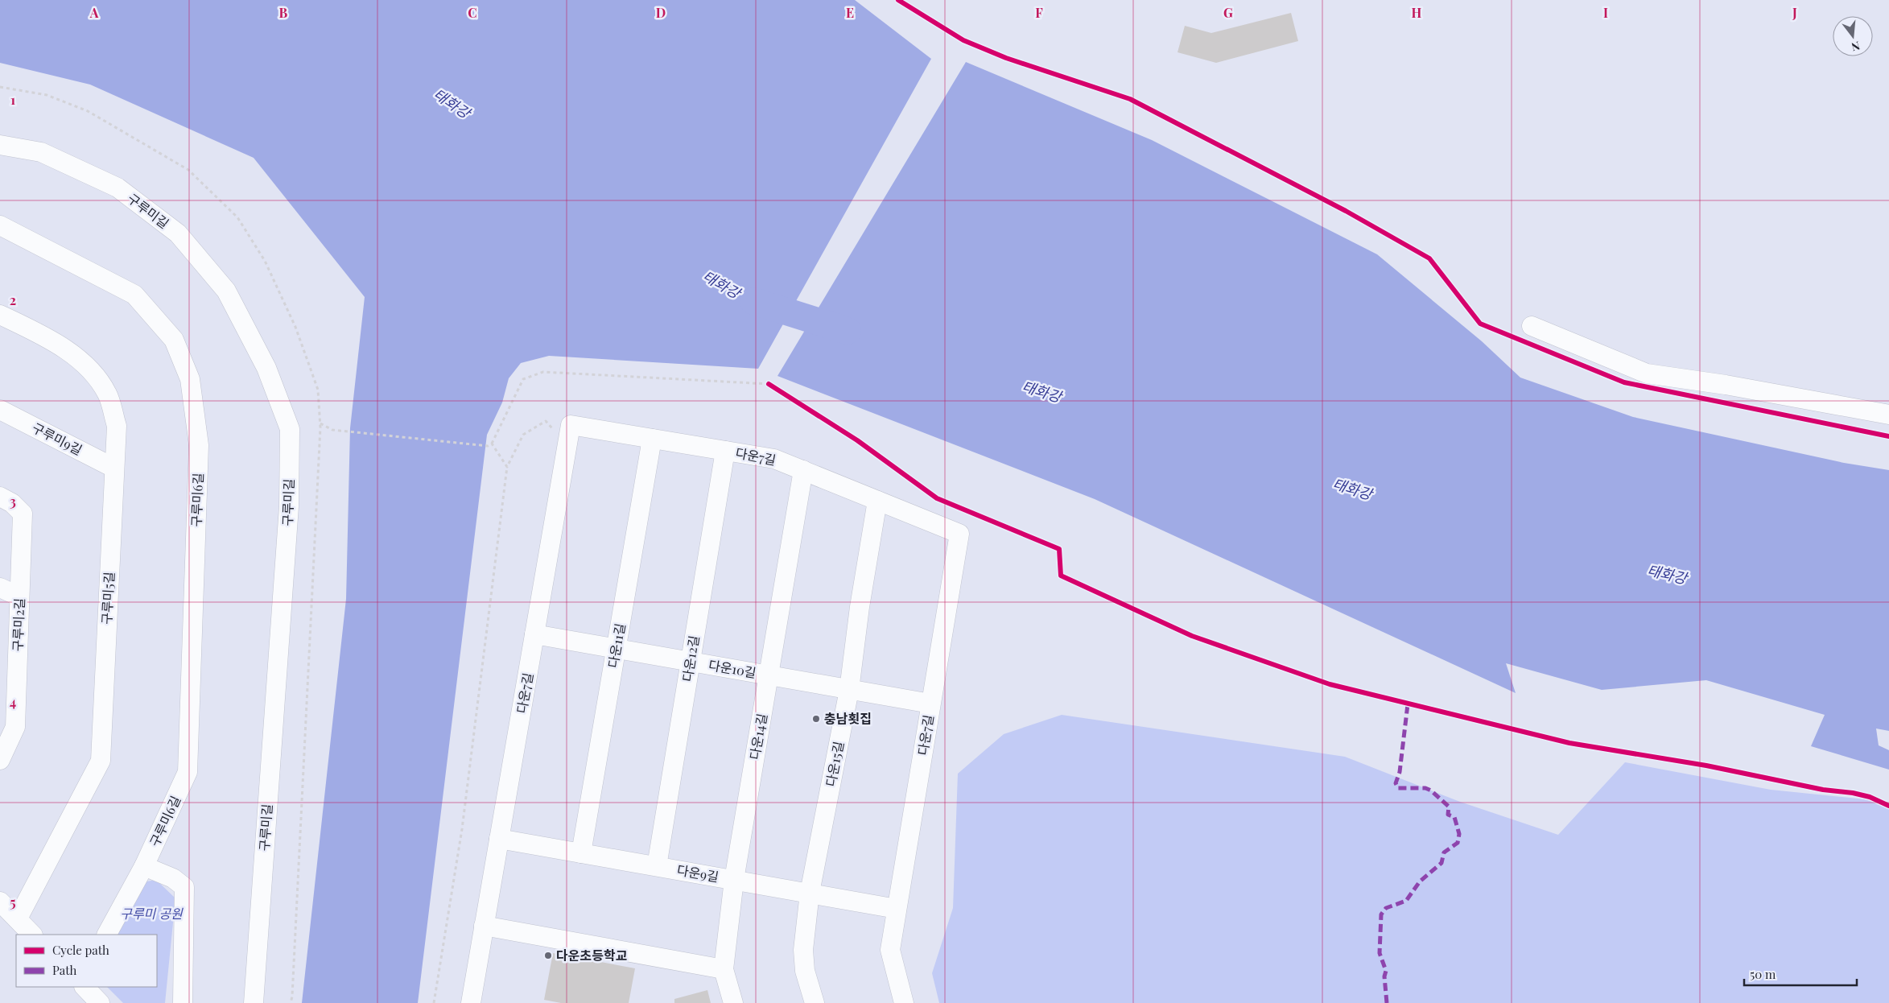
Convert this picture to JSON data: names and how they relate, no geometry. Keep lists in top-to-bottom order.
{
  "streets": {
    "street": [
      "구루미길",
      "구루미9길",
      "다운7길",
      "구루미6길",
      "구루미5길",
      "구루미2길",
      "다운11길",
      "다운12길",
      "다운10길",
      "다운14길",
      "다운15길",
      "다운9길"
    ]
  },
  "crossings": [
    ["구루미9길", "구루미5길"],
    ["다운7길", "다운11길"],
    ["다운7길", "다운12길"],
    ["다운7길", "다운10길"],
    ["다운7길", "다운14길"],
    ["다운7길", "다운15길"],
    ["다운7길", "다운9길"],
    ["다운11길", "다운10길"],
    ["다운11길", "다운9길"],
    ["다운12길", "다운10길"],
    ["다운12길", "다운9길"],
    ["다운10길", "다운14길"],
    ["다운10길", "다운15길"],
    ["다운14길", "다운9길"],
    ["다운15길", "다운9길"]
  ],
  "water": ["태화강"],
  "parks": ["구루미 공원"],
  "places": ["충남횟집", "다운초등학교"],
  "legend": ["Cycle path", "Path"],
  "scale_bar": "50 m",
  "north": "bottom",
  "grid": {
    "columns": [
      "A",
      "B",
      "C",
      "D",
      "E",
      "F",
      "G",
      "H",
      "I",
      "J"
    ],
    "rows": [
      "1",
      "2",
      "3",
      "4",
      "5"
    ]
  }
}
